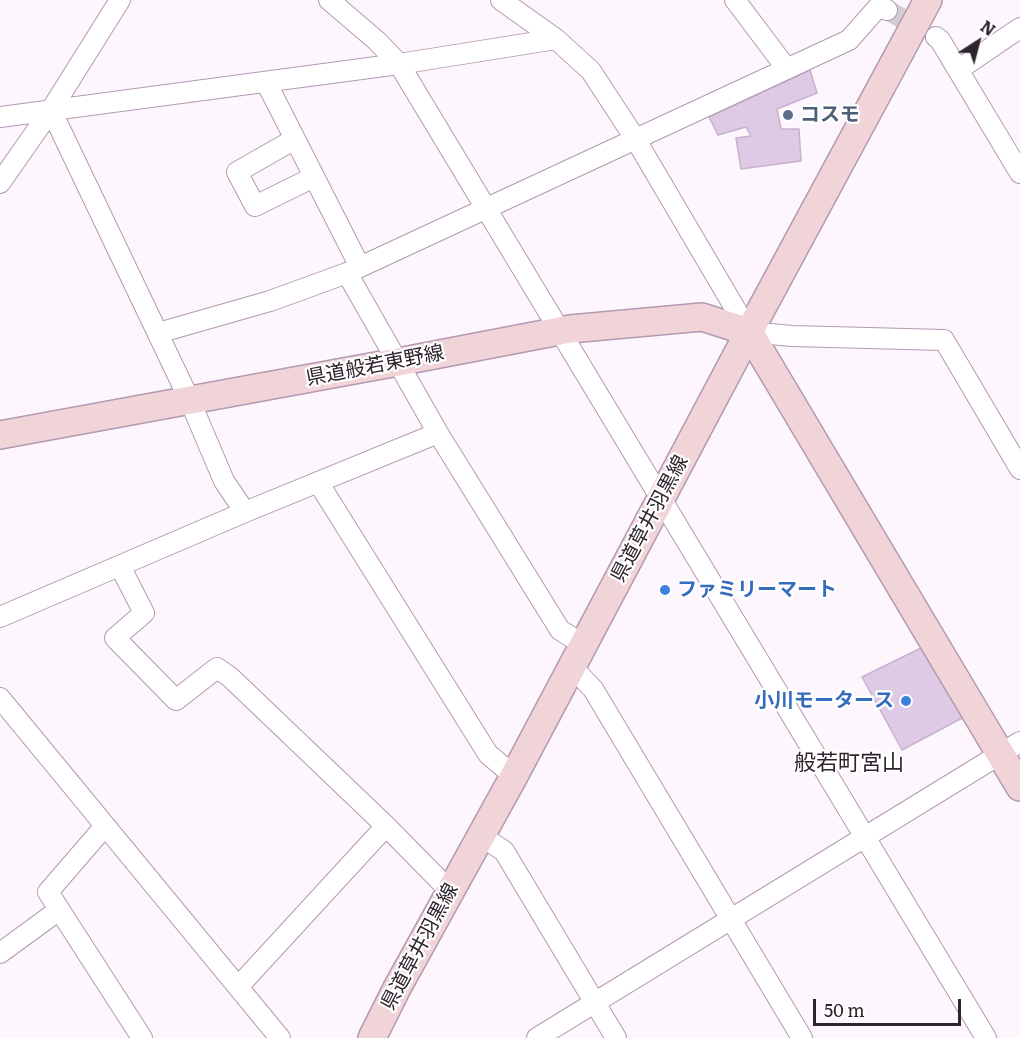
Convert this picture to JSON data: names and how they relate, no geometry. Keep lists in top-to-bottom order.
{
  "streets": {
    "main road": ["県道般若東野線", "県道草井羽黒線"]
  },
  "crossings": [
    ["県道般若東野線", "県道草井羽黒線"]
  ],
  "districts": ["般若町宮山"],
  "places": ["コスモ", "ファミリーマート", "小川モータース"],
  "scale_bar": "50 m",
  "north": "top right"
}
